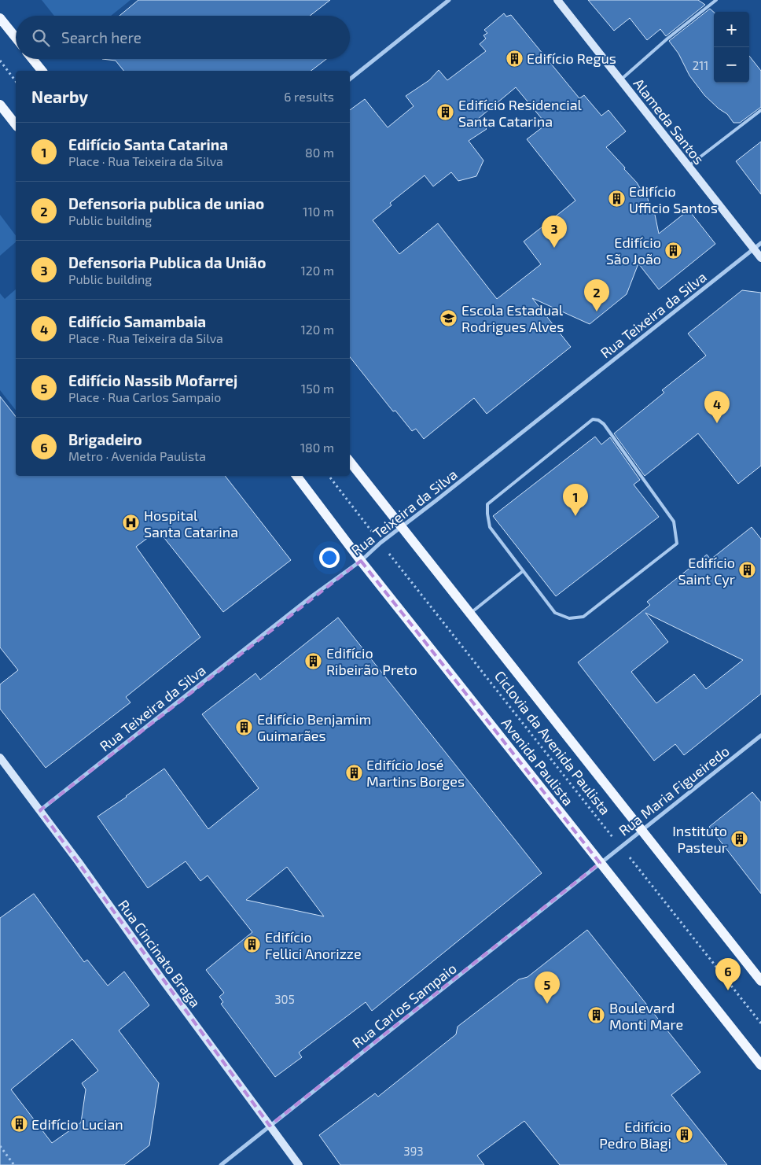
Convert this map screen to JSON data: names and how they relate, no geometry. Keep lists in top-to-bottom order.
{
  "streets": {
    "main road": ["Avenida Paulista"],
    "street": [
      "Alameda Santos",
      "Rua Teixeira da Silva",
      "Rua Maria Figueiredo",
      "Rua Cincinato Braga",
      "Rua Carlos Sampaio"
    ],
    "path": ["Ciclovia da Avenida Paulista"]
  },
  "crossings": [
    ["Alameda Santos", "Rua Teixeira da Silva"],
    ["Rua Teixeira da Silva", "Ciclovia da Avenida Paulista"],
    ["Rua Teixeira da Silva", "Avenida Paulista"],
    ["Rua Teixeira da Silva", "Rua Cincinato Braga"],
    ["Ciclovia da Avenida Paulista", "Rua Maria Figueiredo"],
    ["Avenida Paulista", "Rua Maria Figueiredo"],
    ["Avenida Paulista", "Rua Carlos Sampaio"],
    ["Rua Maria Figueiredo", "Rua Carlos Sampaio"],
    ["Rua Cincinato Braga", "Rua Carlos Sampaio"]
  ],
  "places": {
    "building": [
      "Edifício Regus",
      "Edifício Residencial Santa Catarina",
      "Edifício Ufficio Santos",
      "Edifício São João",
      "Edifício Saint Cyr",
      "Edifício Ribeirão Preto",
      "Edifício Benjamim Guimarães",
      "Edifício José Martins Borges",
      "Instituto Pasteur",
      "Edifício Fellici Anorizze",
      "Boulevard Monti Mare",
      "Edifício Lucian",
      "Edifício Pedro Biagi"
    ],
    "school or university": ["Escola Estadual Rodrigues Alves"],
    "hospital": ["Hospital Santa Catarina"]
  },
  "house_numbers": ["211", "305", "393"],
  "page": {
    "map_buttons": ["+", "−"],
    "search": "Search here",
    "heading": ["Nearby", "6 results"],
    "list": [
      {
        "mark": "1",
        "name": "Edifício Santa Catarina",
        "note": "Place · Rua Teixeira da Silva",
        "value": "80 m"
      },
      {
        "mark": "2",
        "name": "Defensoria publica de uniao",
        "note": "Public building",
        "value": "110 m"
      },
      {
        "mark": "3",
        "name": "Defensoria Publica da União",
        "note": "Public building",
        "value": "120 m"
      },
      {
        "mark": "4",
        "name": "Edifício Samambaia",
        "note": "Place · Rua Teixeira da Silva",
        "value": "120 m"
      },
      {
        "mark": "5",
        "name": "Edifício Nassib Mofarrej",
        "note": "Place · Rua Carlos Sampaio",
        "value": "150 m"
      },
      {
        "mark": "6",
        "name": "Brigadeiro",
        "note": "Metro · Avenida Paulista",
        "value": "180 m"
      }
    ],
    "pins": [
      "3",
      "2",
      "4",
      "1",
      "6",
      "5"
    ]
  }
}
